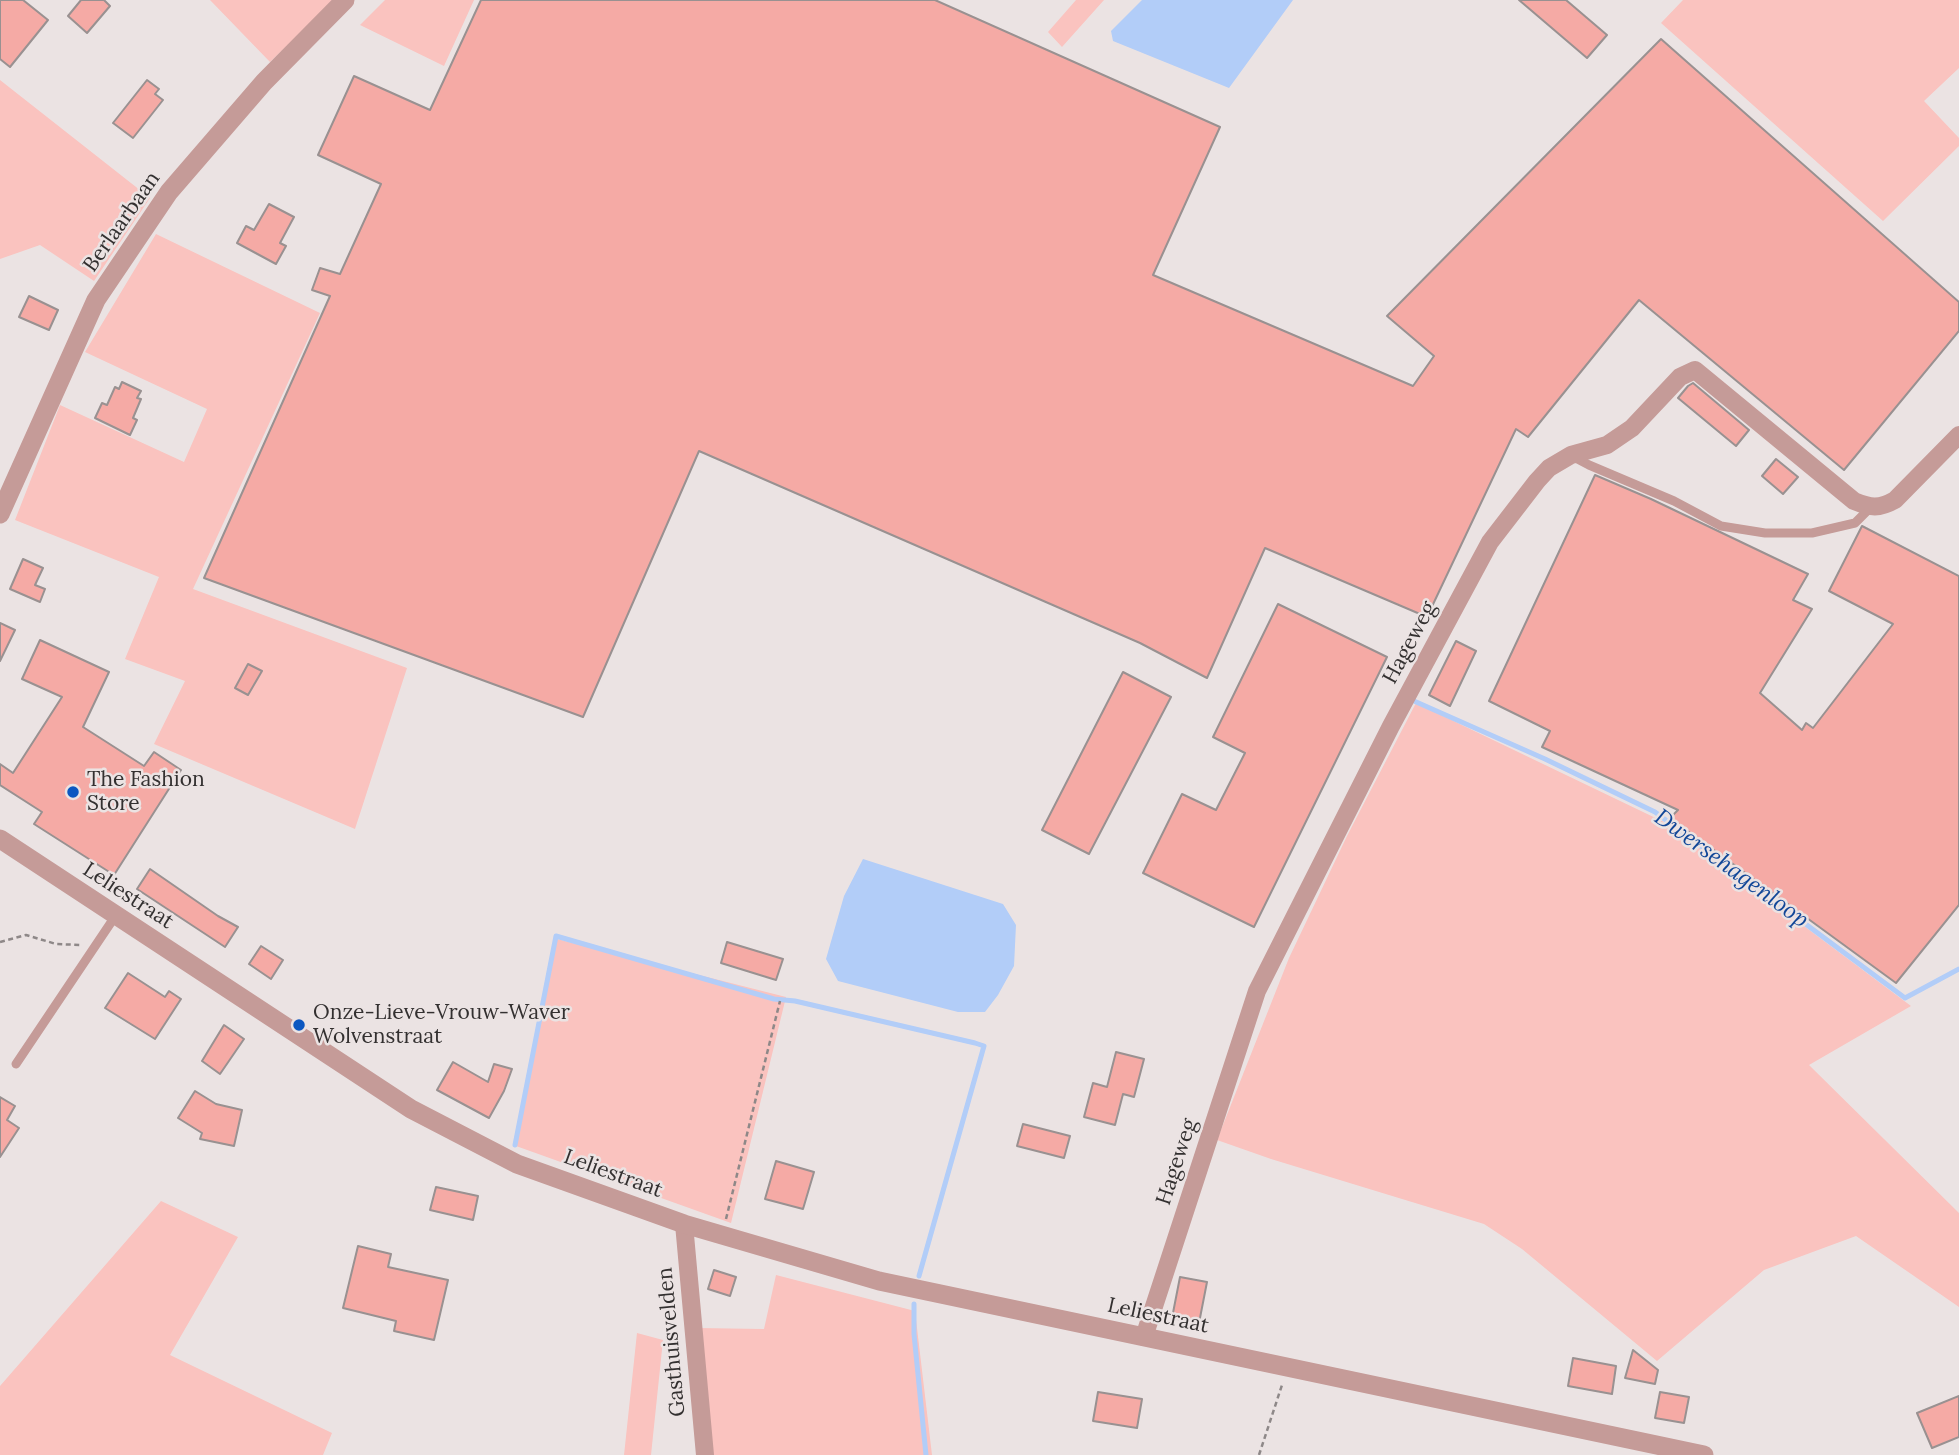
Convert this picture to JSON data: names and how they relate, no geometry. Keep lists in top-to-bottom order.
{
  "streets": {
    "street": [
      "Berlaarbaan",
      "Hageweg",
      "Leliestraat",
      "Gasthuisvelden"
    ]
  },
  "crossings": [
    ["Hageweg", "Leliestraat"],
    ["Leliestraat", "Gasthuisvelden"]
  ],
  "water": ["Dwersehagenloop"],
  "places": ["The Fashion Store", "Onze-Lieve-Vrouw-Waver Wolvenstraat"]
}
